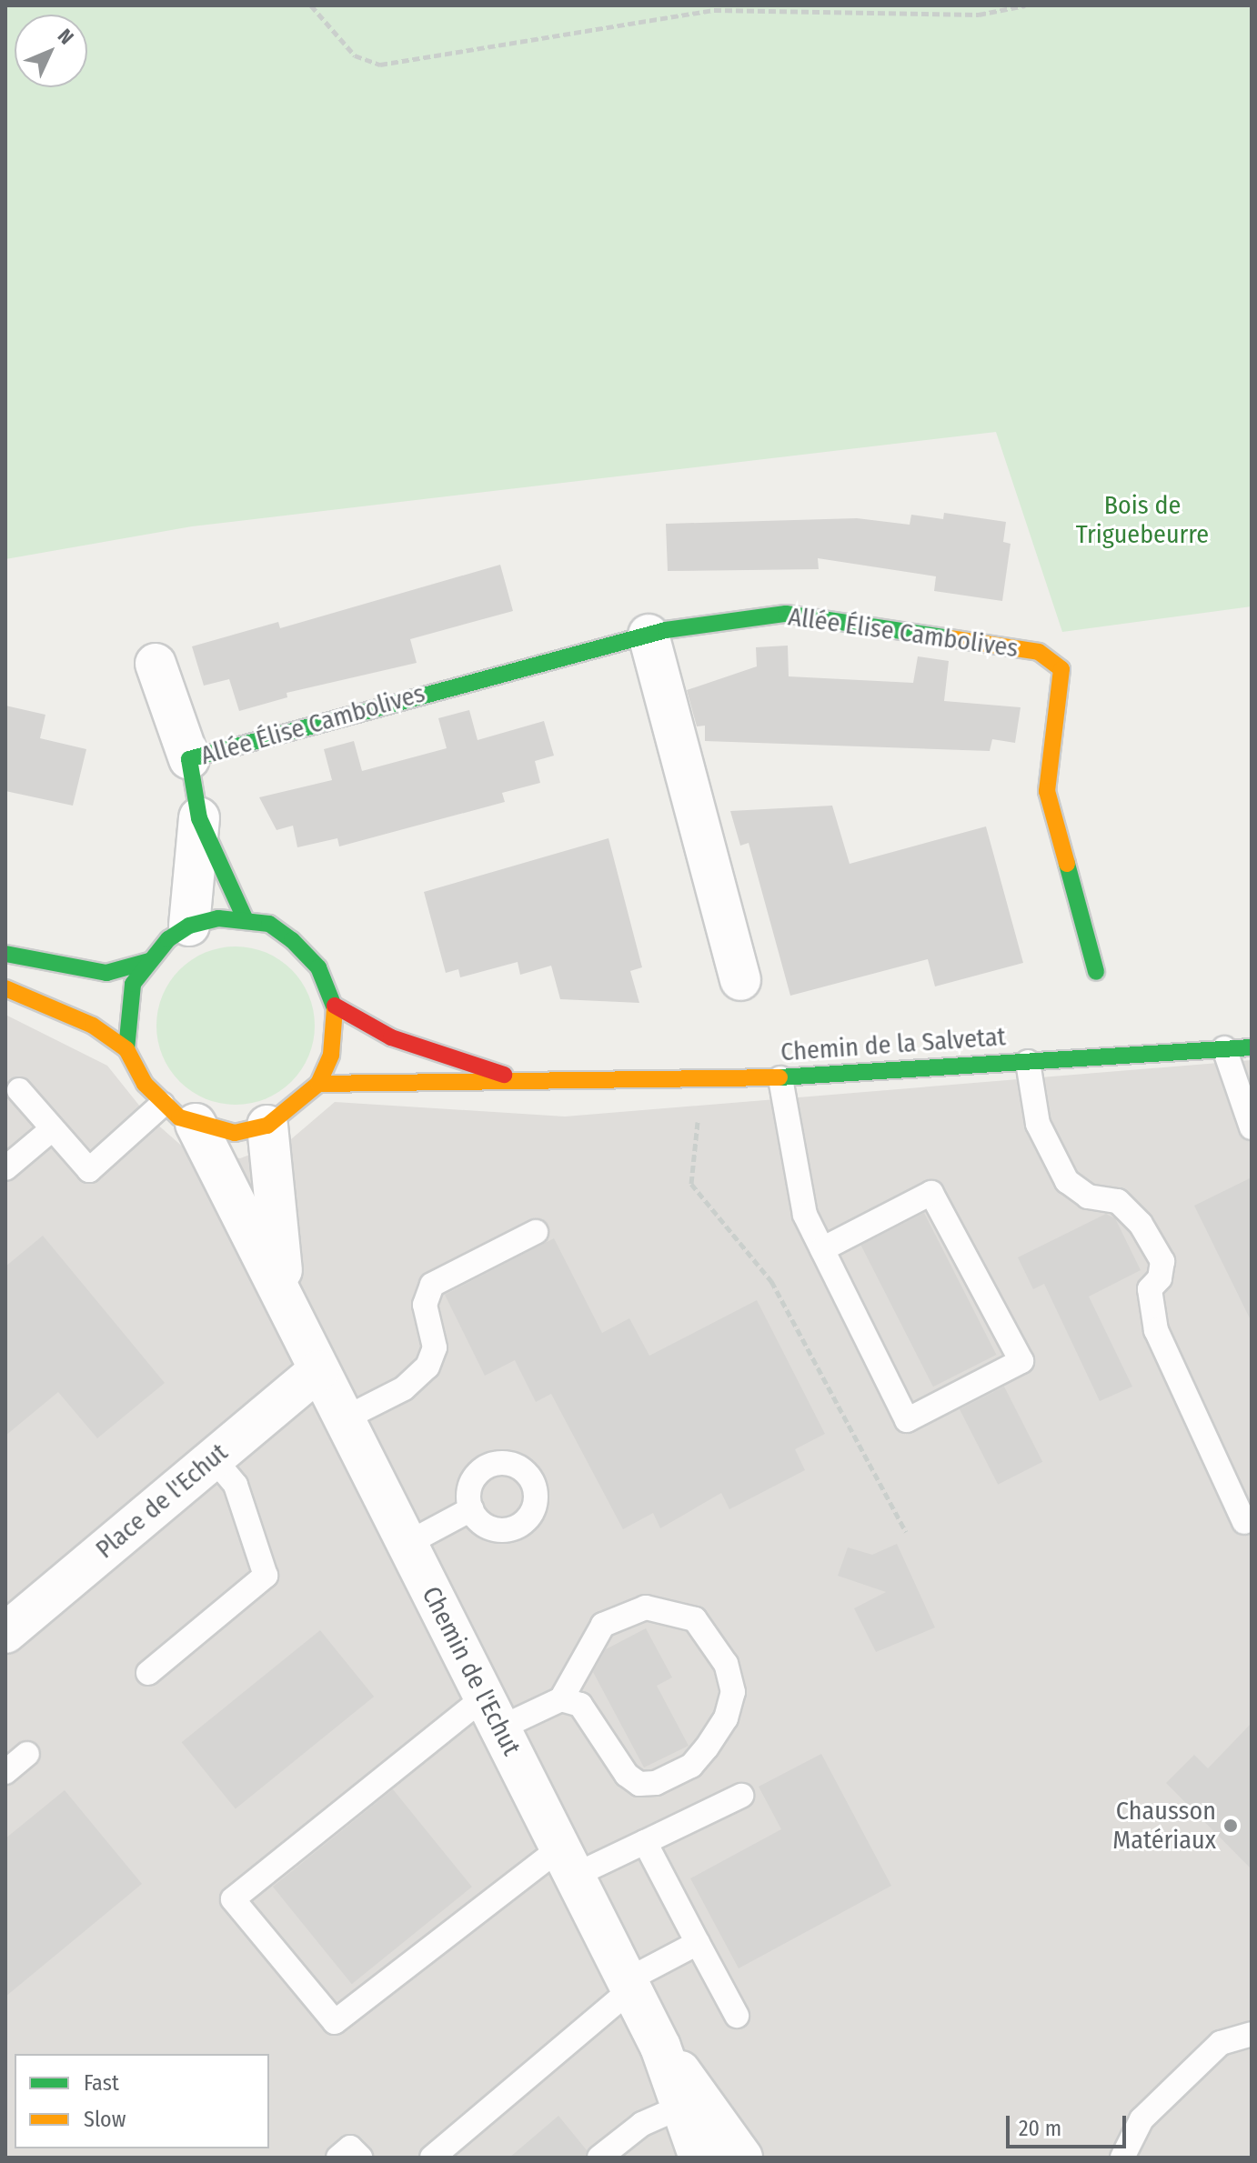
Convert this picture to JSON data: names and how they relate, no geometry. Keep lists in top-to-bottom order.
{
  "streets": {
    "main road": ["Allée Élise Cambolives", "Chemin de la Salvetat"],
    "street": ["Place de l'Echut", "Chemin de l'Echut"]
  },
  "crossings": [
    ["Allée Élise Cambolives", "Chemin de la Salvetat"],
    ["Allée Élise Cambolives", "Chemin de l'Echut"],
    ["Chemin de la Salvetat", "Chemin de l'Echut"],
    ["Place de l'Echut", "Chemin de l'Echut"]
  ],
  "parks": ["Bois de Triguebeurre"],
  "places": ["Chausson Matériaux"],
  "legend": ["Fast", "Slow"],
  "scale_bar": "20 m",
  "north": "top right"
}
